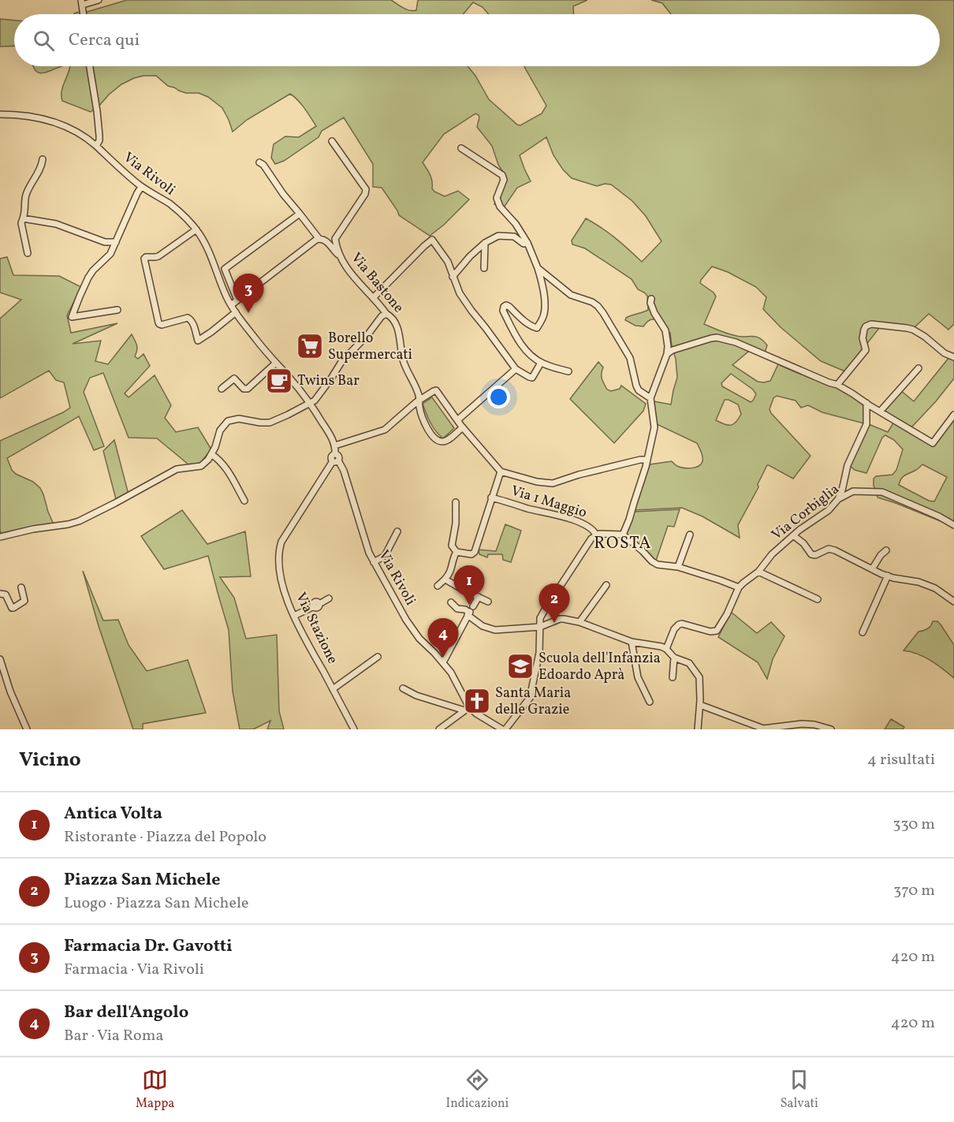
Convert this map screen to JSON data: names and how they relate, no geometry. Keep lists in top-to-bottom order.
{
  "streets": {
    "street": [
      "Via Rivoli",
      "Via Bastone",
      "Via 1 Maggio",
      "Via Corbiglia",
      "Via Stazione"
    ]
  },
  "crossings": [
    ["Via Rivoli", "Via Stazione"]
  ],
  "districts": ["ROSTA"],
  "places": {
    "supermarket": ["Borello Supermercati"],
    "cafe": ["Twins Bar"],
    "school or university": ["Scuola dell'Infanzia Edoardo Aprà"],
    "church": ["Santa Maria delle Grazie"]
  },
  "page": {
    "search": "Cerca qui",
    "pins": [
      "3",
      "1",
      "2",
      "4"
    ],
    "heading": ["Vicino", "4 risultati"],
    "list": [
      {
        "mark": "1",
        "name": "Antica Volta",
        "note": "Ristorante · Piazza del Popolo",
        "value": "330 m"
      },
      {
        "mark": "2",
        "name": "Piazza San Michele",
        "note": "Luogo · Piazza San Michele",
        "value": "370 m"
      },
      {
        "mark": "3",
        "name": "Farmacia Dr. Gavotti",
        "note": "Farmacia · Via Rivoli",
        "value": "420 m"
      },
      {
        "mark": "4",
        "name": "Bar dell'Angolo",
        "note": "Bar · Via Roma",
        "value": "420 m"
      }
    ],
    "nav": ["Mappa", "Indicazioni", "Salvati"]
  }
}
